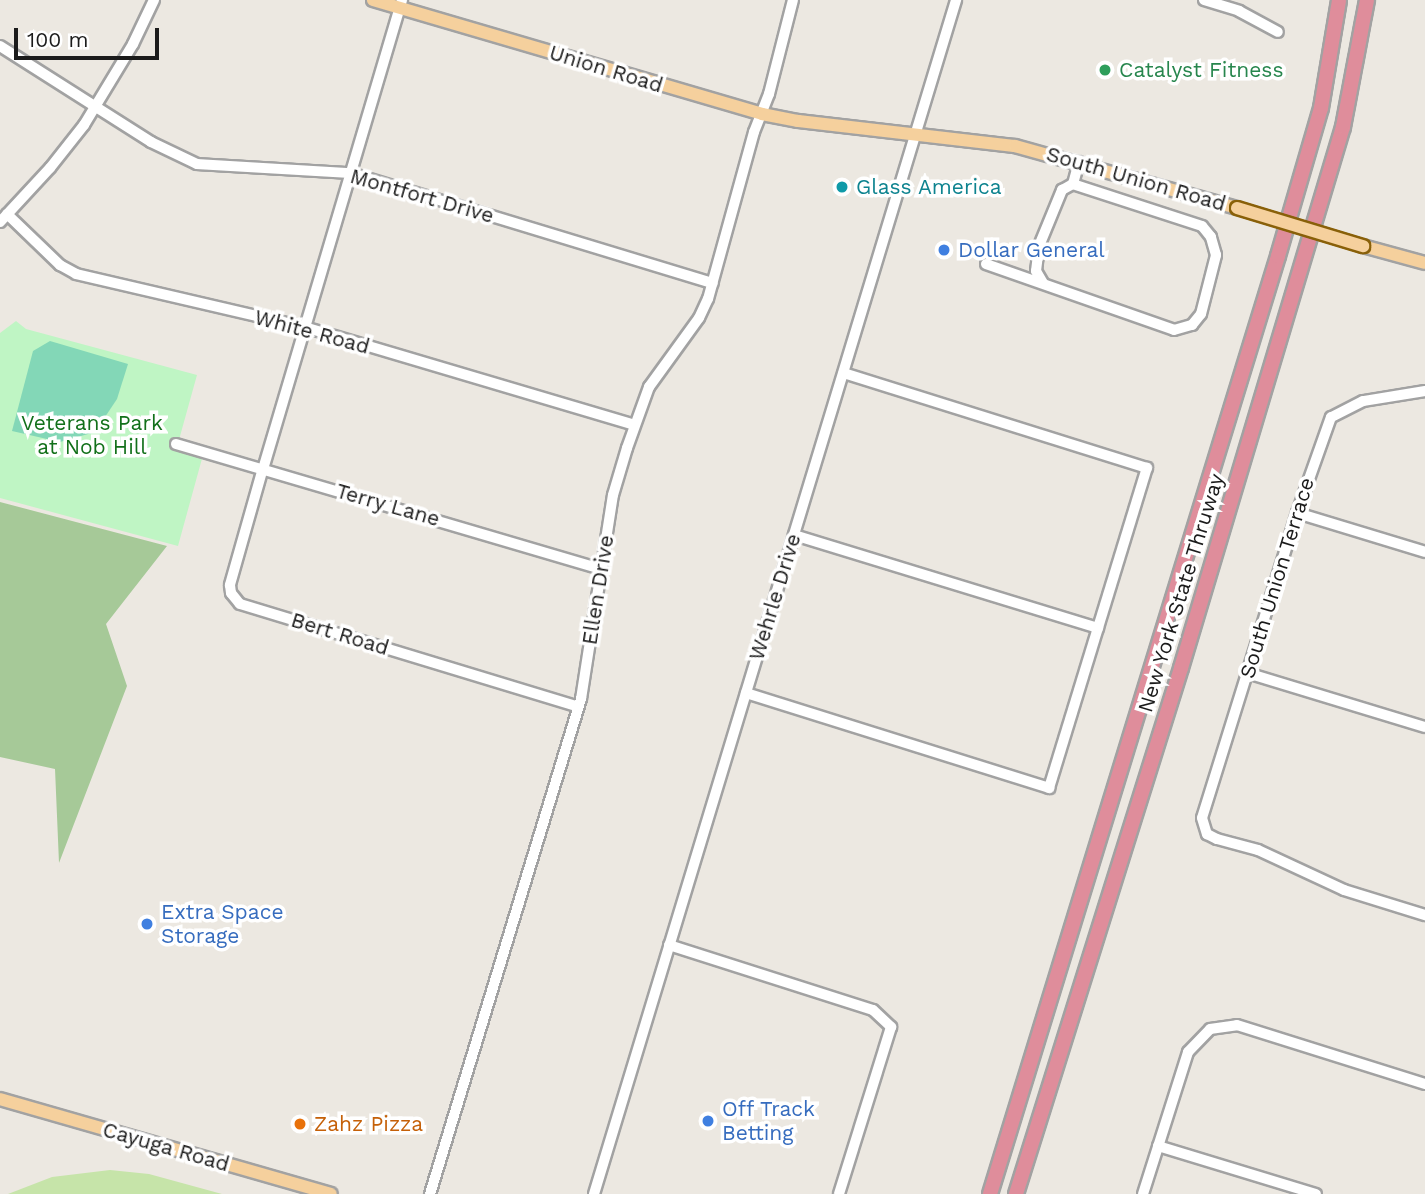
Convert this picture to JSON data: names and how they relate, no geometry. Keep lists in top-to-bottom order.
{
  "streets": {
    "highway": ["New York State Thruway"],
    "main road": ["Union Road", "South Union Road", "Cayuga Road"],
    "street": [
      "Montfort Drive",
      "White Road",
      "Terry Lane",
      "South Union Terrace",
      "Ellen Drive",
      "Wehrle Drive",
      "Bert Road"
    ]
  },
  "crossings": [
    ["Union Road", "South Union Road"],
    ["Union Road", "Ellen Drive"],
    ["Union Road", "Bert Road"],
    ["South Union Road", "Wehrle Drive"],
    ["Montfort Drive", "Ellen Drive"],
    ["Montfort Drive", "Bert Road"],
    ["White Road", "Ellen Drive"],
    ["White Road", "Bert Road"],
    ["Terry Lane", "Ellen Drive"],
    ["Terry Lane", "Bert Road"],
    ["Ellen Drive", "Bert Road"]
  ],
  "parks": ["Veterans Park at Nob Hill"],
  "places": [
    "Catalyst Fitness",
    "Glass America",
    "Dollar General",
    "Extra Space Storage",
    "Off Track Betting",
    "Zahz Pizza"
  ],
  "scale_bar": "100 m"
}
